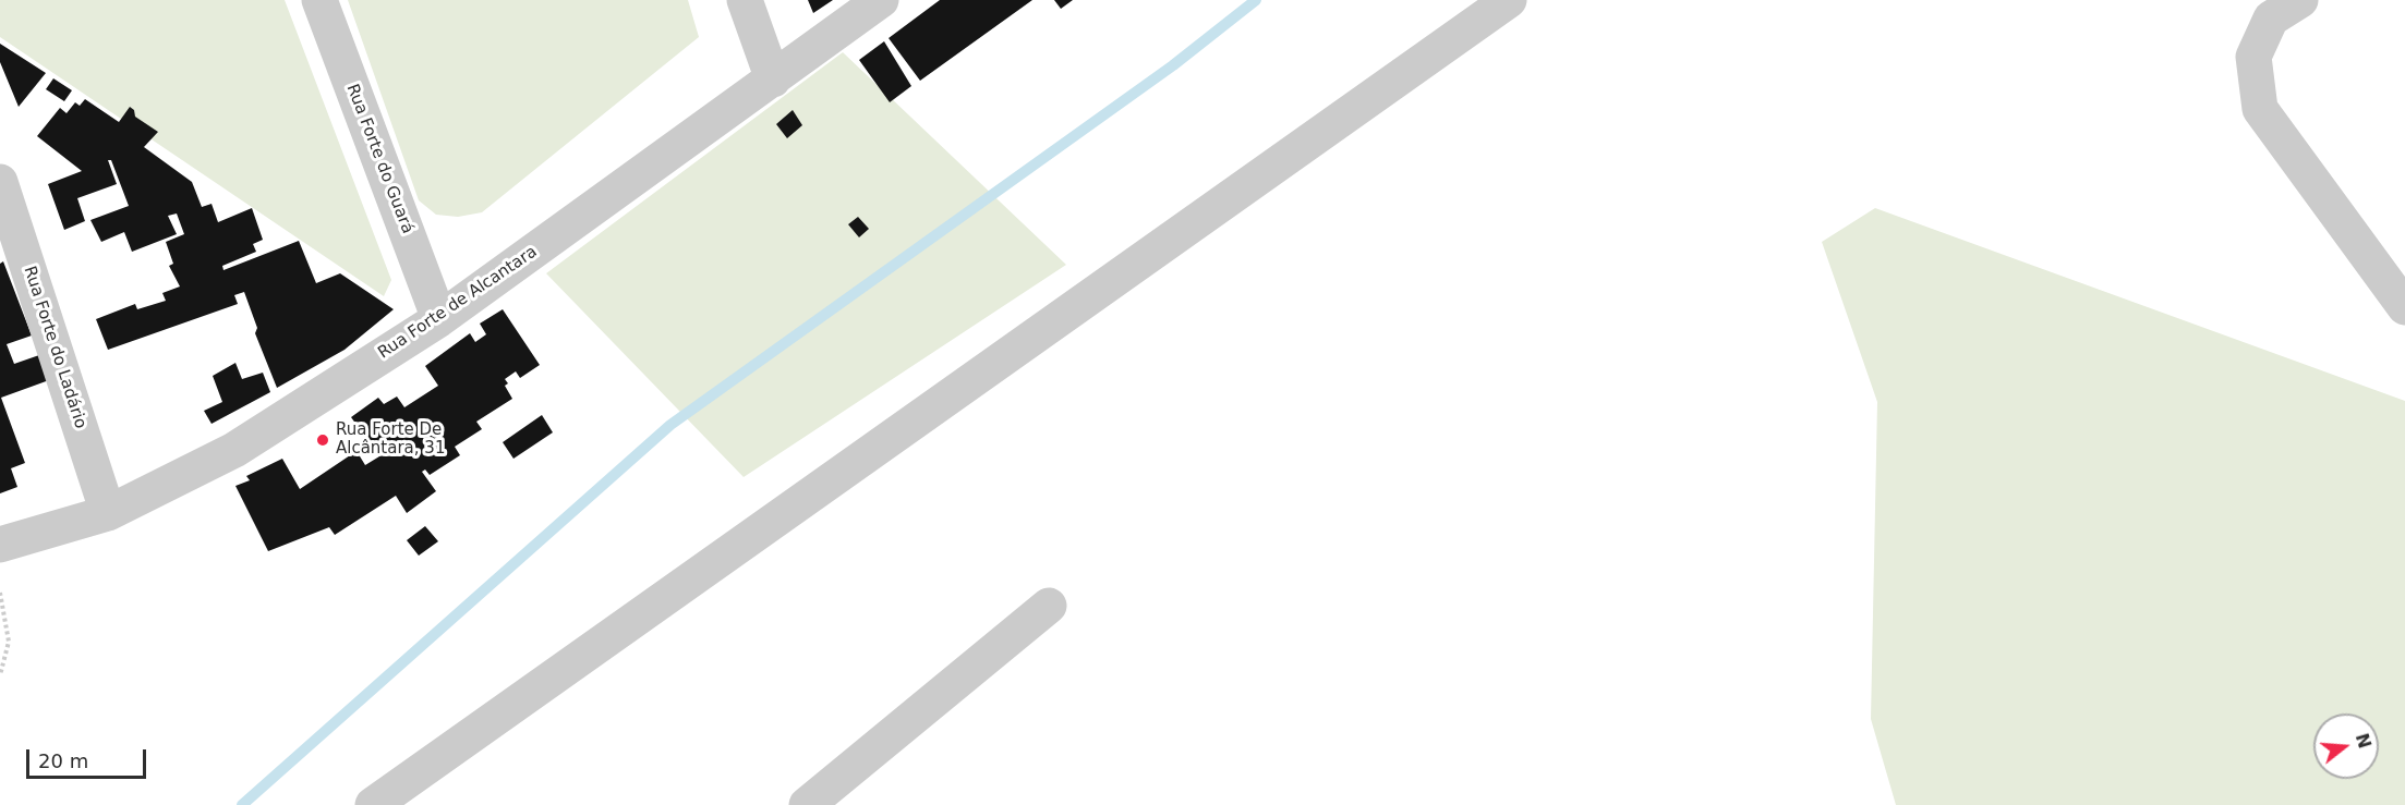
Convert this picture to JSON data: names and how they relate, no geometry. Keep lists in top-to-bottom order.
{
  "streets": {
    "street": ["Rua Forte do Guará", "Rua Forte de Alcantara", "Rua Forte do Ladário"]
  },
  "crossings": [
    ["Rua Forte do Guará", "Rua Forte de Alcantara"],
    ["Rua Forte de Alcantara", "Rua Forte do Ladário"]
  ],
  "places": ["Rua Forte De Alcântara, 31"],
  "scale_bar": "20 m",
  "north": "right"
}
